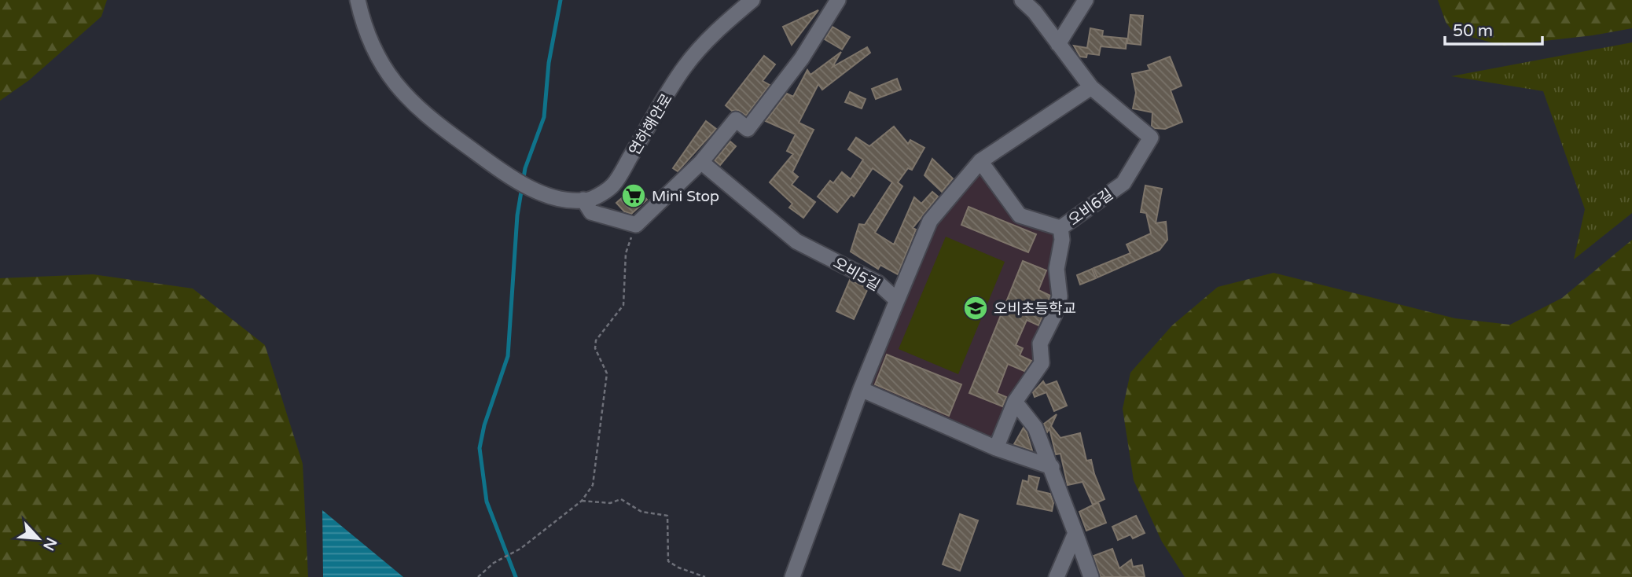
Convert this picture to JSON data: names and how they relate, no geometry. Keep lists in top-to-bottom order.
{
  "streets": {
    "street": ["연하해안로", "오비6길", "오비5길"]
  },
  "places": {
    "supermarket": ["Mini Stop"],
    "school or university": ["오비초등학교"]
  },
  "scale_bar": "50 m",
  "north": "bottom right"
}
